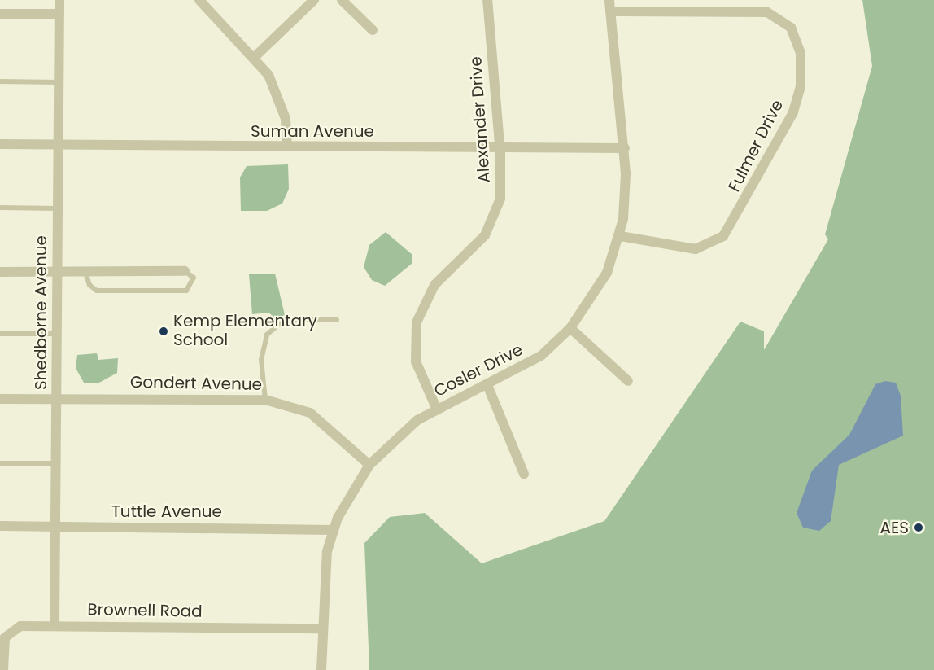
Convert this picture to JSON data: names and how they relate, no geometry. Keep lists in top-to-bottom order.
{
  "streets": {
    "street": [
      "Alexander Drive",
      "Suman Avenue",
      "Fulmer Drive",
      "Shedborne Avenue",
      "Cosler Drive",
      "Gondert Avenue",
      "Tuttle Avenue",
      "Brownell Road"
    ]
  },
  "crossings": [
    ["Alexander Drive", "Suman Avenue"],
    ["Alexander Drive", "Cosler Drive"],
    ["Suman Avenue", "Shedborne Avenue"],
    ["Suman Avenue", "Cosler Drive"],
    ["Fulmer Drive", "Cosler Drive"],
    ["Shedborne Avenue", "Gondert Avenue"],
    ["Shedborne Avenue", "Tuttle Avenue"],
    ["Shedborne Avenue", "Brownell Road"],
    ["Cosler Drive", "Gondert Avenue"],
    ["Cosler Drive", "Tuttle Avenue"],
    ["Cosler Drive", "Brownell Road"]
  ],
  "places": ["Kemp Elementary School", "AES"]
}
